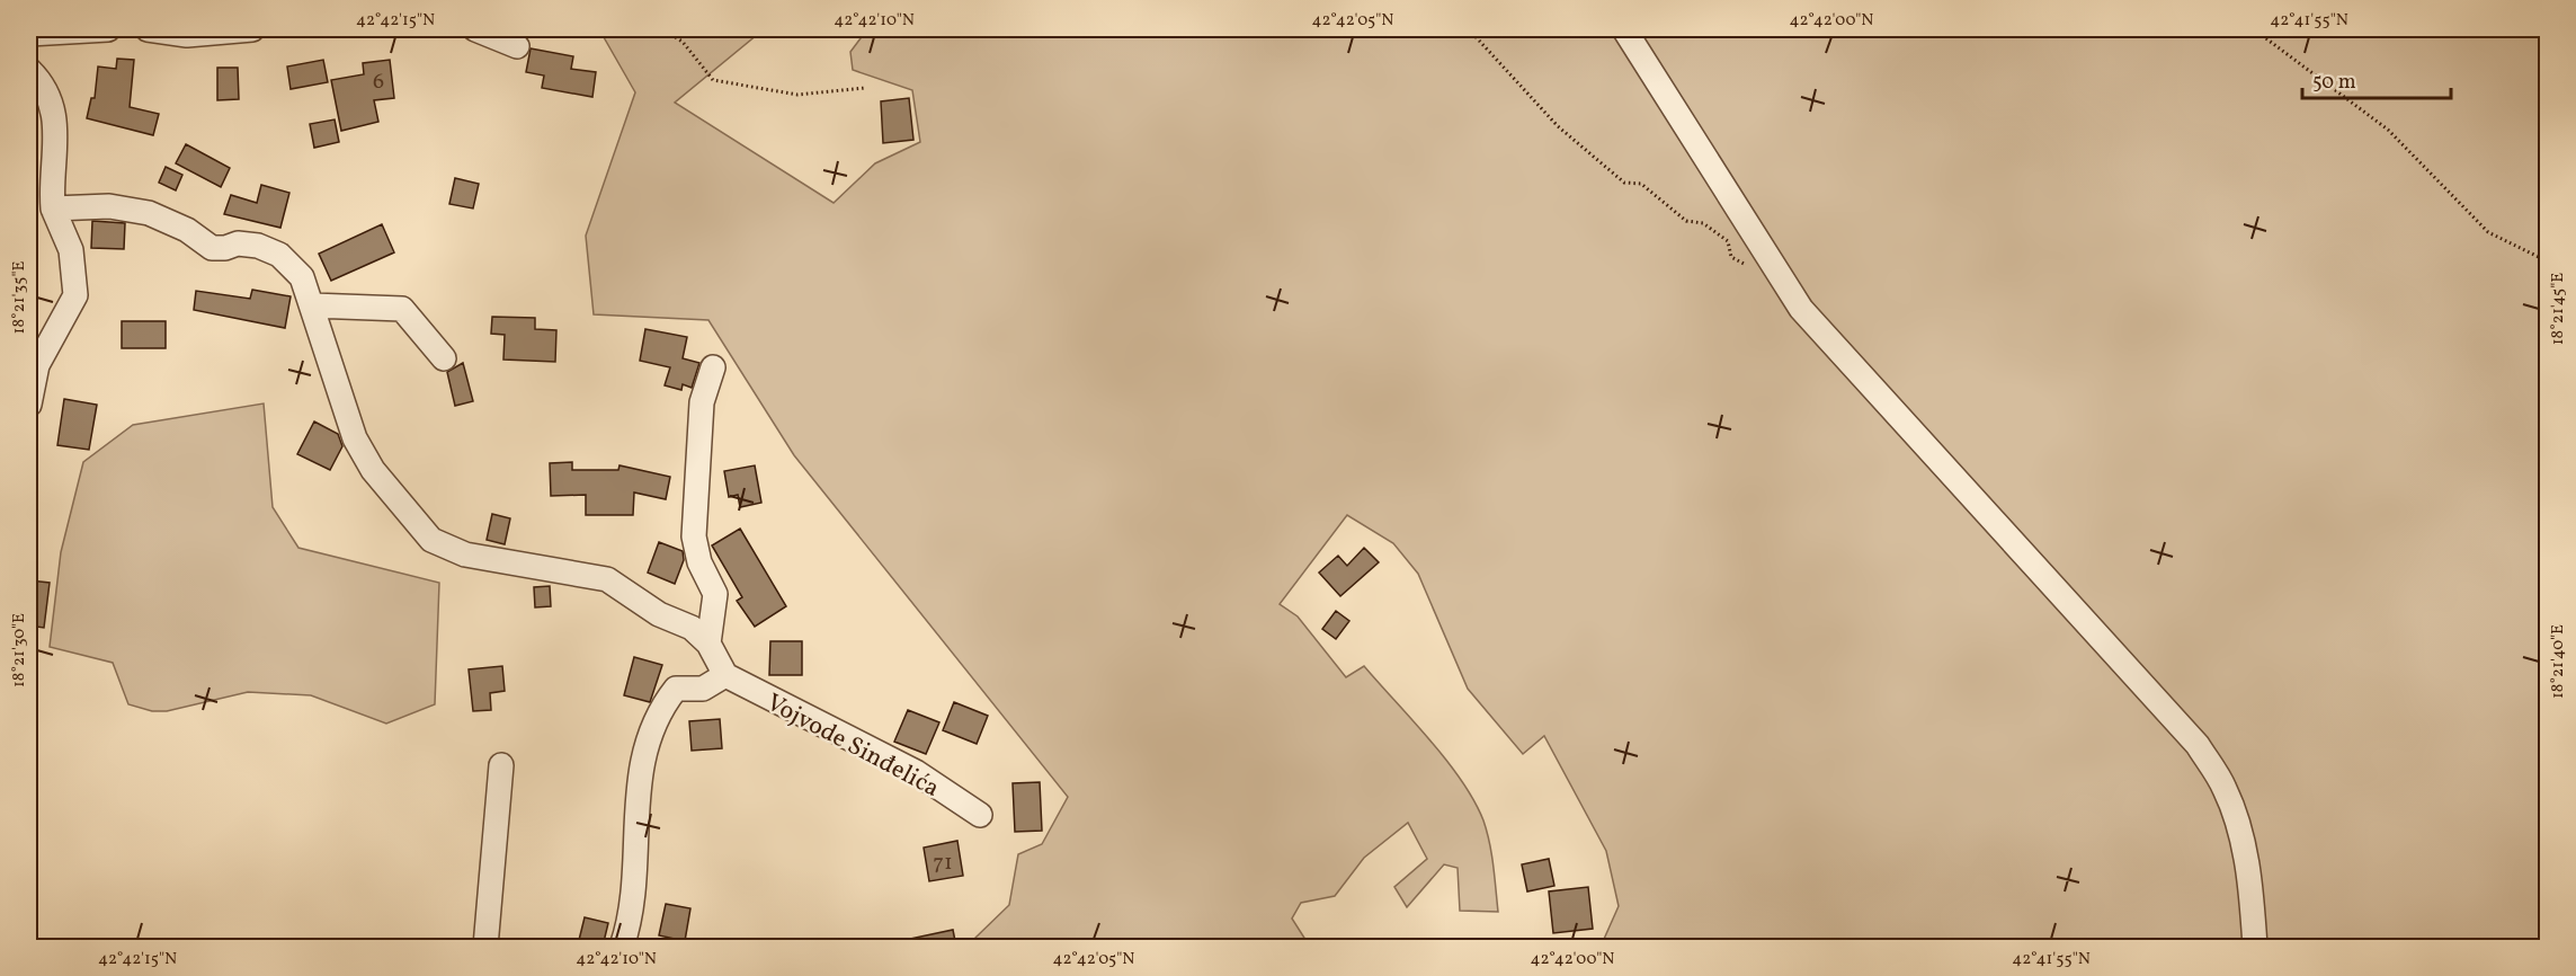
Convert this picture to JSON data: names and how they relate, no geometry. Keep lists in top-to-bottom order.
{
  "streets": {
    "street": ["Vojvode Sinđelića"]
  },
  "house_numbers": ["6", "71"],
  "scale_bar": "50 m",
  "coordinates": [
    "42°42'15\"N",
    "42°42'10\"N",
    "42°42'05\"N",
    "42°42'00\"N",
    "42°41'55\"N",
    "18°21'35\"E",
    "18°21'45\"E",
    "18°21'30\"E",
    "18°21'40\"E"
  ]
}
